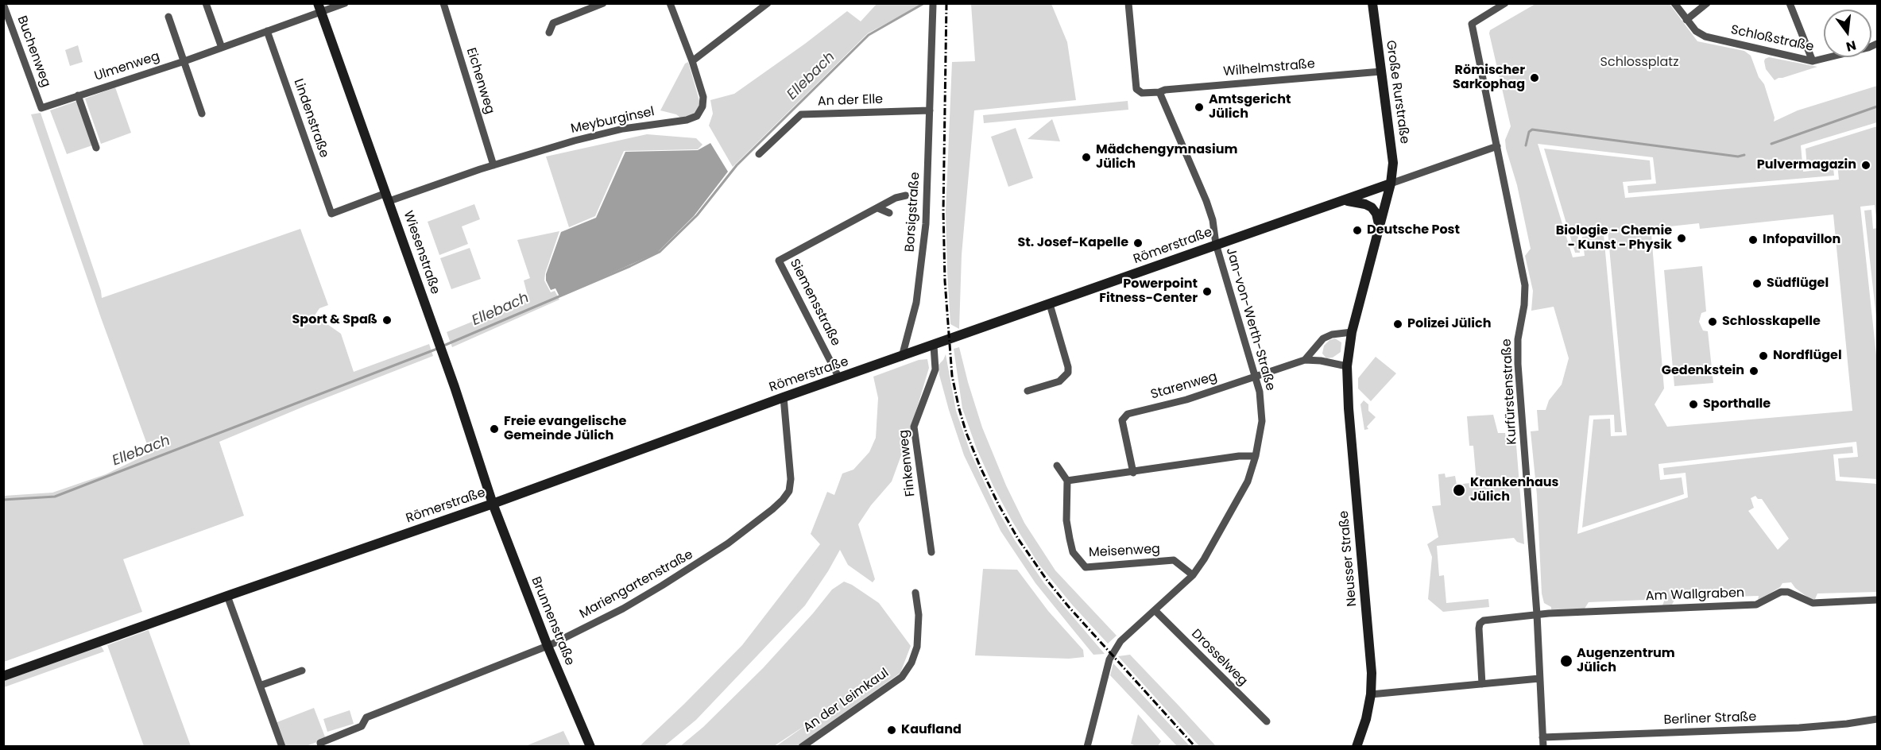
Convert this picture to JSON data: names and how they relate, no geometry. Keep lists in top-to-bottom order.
{
  "streets": {
    "main road": [
      "Große Rurstraße",
      "Römerstraße",
      "Wiesenstraße",
      "Neusser Straße",
      "Brunnenstraße"
    ],
    "street": [
      "Schloßstraße",
      "Buchenweg",
      "Ulmenweg",
      "Wilhelmstraße",
      "Eichenweg",
      "An der Elle",
      "Lindenstraße",
      "Meyburginsel",
      "Borsigstraße",
      "Siemensstraße",
      "Jan-von-Werth-Straße",
      "Starenweg",
      "Kurfürstenstraße",
      "Finkenweg",
      "Meisenweg",
      "Mariengartenstraße",
      "Am Wallgraben",
      "Drosselweg",
      "An der Leimkaul",
      "Berliner Straße"
    ]
  },
  "crossings": [
    ["Buchenweg", "Ulmenweg"],
    ["Ulmenweg", "Lindenstraße"],
    ["Ulmenweg", "Wiesenstraße"],
    ["Wilhelmstraße", "Große Rurstraße"],
    ["Wilhelmstraße", "Jan-von-Werth-Straße"],
    ["Eichenweg", "Meyburginsel"],
    ["Große Rurstraße", "Römerstraße"],
    ["Große Rurstraße", "Neusser Straße"],
    ["An der Elle", "Borsigstraße"],
    ["Lindenstraße", "Meyburginsel"],
    ["Meyburginsel", "Wiesenstraße"],
    ["Borsigstraße", "Römerstraße"],
    ["Römerstraße", "Wiesenstraße"],
    ["Römerstraße", "Siemensstraße"],
    ["Römerstraße", "Jan-von-Werth-Straße"],
    ["Römerstraße", "Kurfürstenstraße"],
    ["Römerstraße", "Finkenweg"],
    ["Römerstraße", "Neusser Straße"],
    ["Römerstraße", "Mariengartenstraße"],
    ["Römerstraße", "Brunnenstraße"],
    ["Wiesenstraße", "Brunnenstraße"],
    ["Jan-von-Werth-Straße", "Starenweg"],
    ["Jan-von-Werth-Straße", "Meisenweg"],
    ["Jan-von-Werth-Straße", "Drosselweg"],
    ["Kurfürstenstraße", "Am Wallgraben"],
    ["Kurfürstenstraße", "Berliner Straße"],
    ["Mariengartenstraße", "Brunnenstraße"]
  ],
  "water": ["Ellebach"],
  "parks": ["Schlossplatz"],
  "places": [
    "Römischer Sarkophag",
    "Amtsgericht Jülich",
    "Mädchengymnasium Jülich",
    "Pulvermagazin",
    "Deutsche Post",
    "Biologie - Chemie - Kunst - Physik",
    "Infopavillon",
    "St. Josef-Kapelle",
    "Südflügel",
    "Powerpoint Fitness-Center",
    "Sport & Spaß",
    "Schlosskapelle",
    "Polizei Jülich",
    "Nordflügel",
    "Gedenkstein",
    "Sporthalle",
    "Freie evangelische Gemeinde Jülich",
    "Krankenhaus Jülich",
    "Augenzentrum Jülich",
    "Kaufland"
  ],
  "north": "bottom"
}
